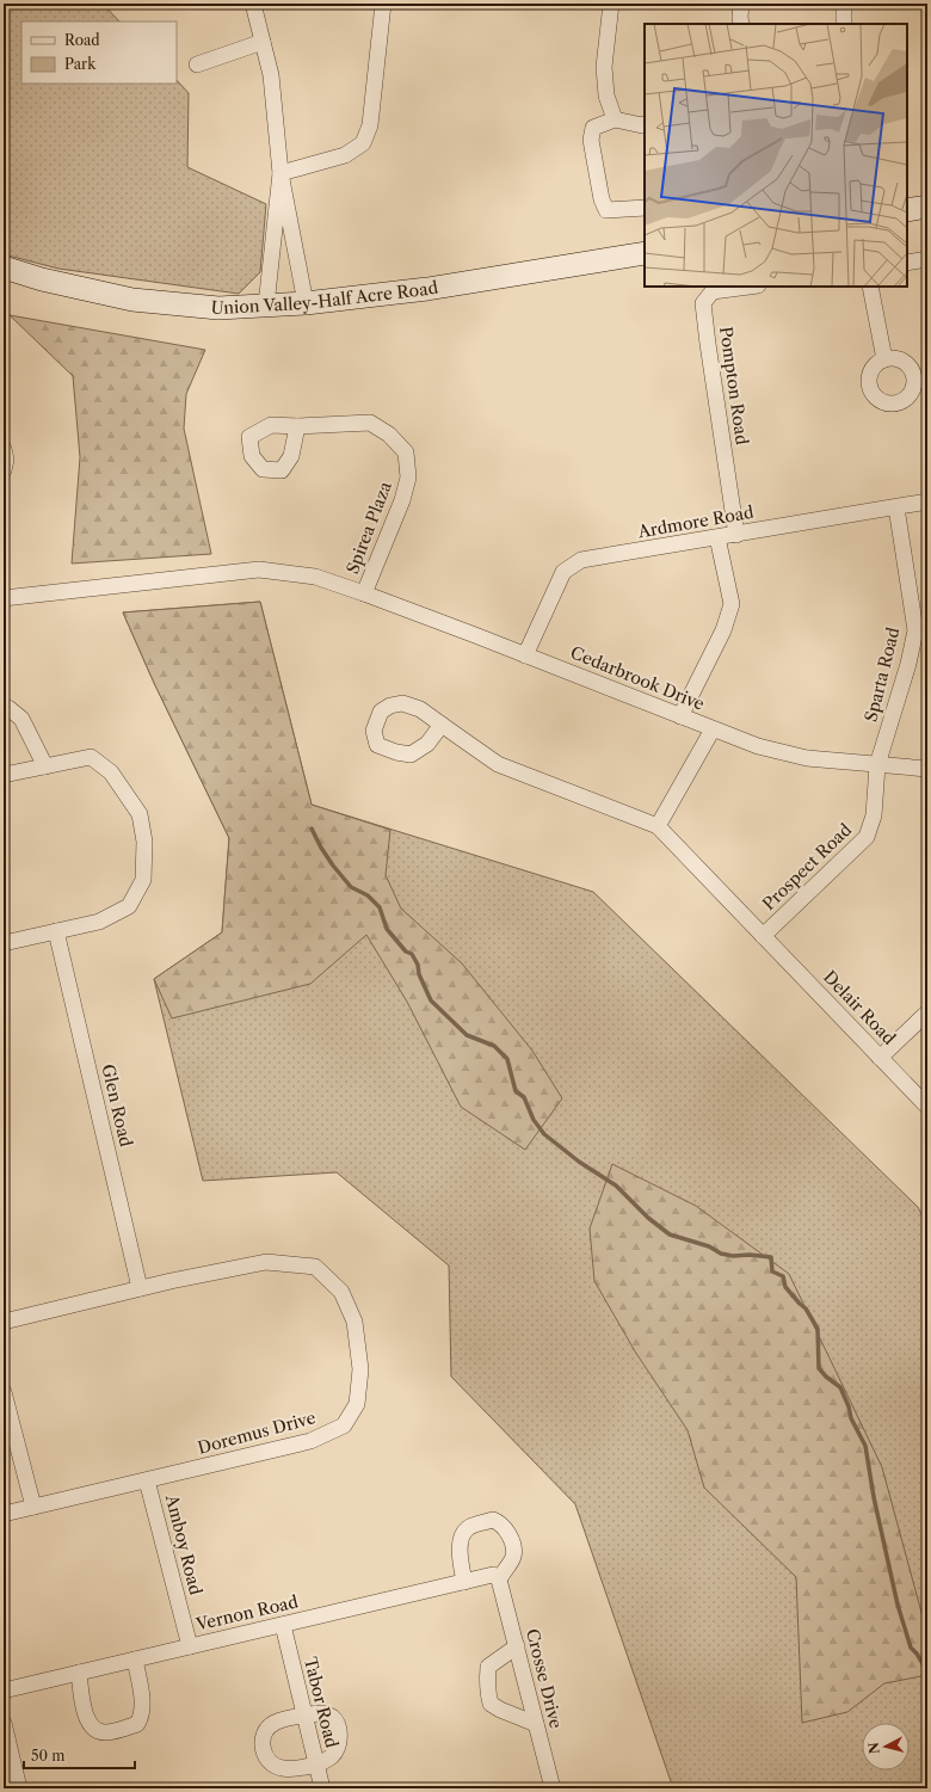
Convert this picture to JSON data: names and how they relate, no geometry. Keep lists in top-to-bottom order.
{
  "streets": {
    "street": [
      "Union Valley-Half Acre Road",
      "Pompton Road",
      "Ardmore Road",
      "Spirea Plaza",
      "Sparta Road",
      "Cedarbrook Drive",
      "Prospect Road",
      "Delair Road",
      "Glen Road",
      "Doremus Drive",
      "Amboy Road",
      "Vernon Road",
      "Crosse Drive",
      "Tabor Road"
    ]
  },
  "crossings": [
    ["Pompton Road", "Ardmore Road"],
    ["Ardmore Road", "Sparta Road"],
    ["Ardmore Road", "Cedarbrook Drive"],
    ["Spirea Plaza", "Cedarbrook Drive"],
    ["Sparta Road", "Cedarbrook Drive"],
    ["Sparta Road", "Prospect Road"],
    ["Cedarbrook Drive", "Prospect Road"],
    ["Prospect Road", "Delair Road"],
    ["Glen Road", "Doremus Drive"],
    ["Doremus Drive", "Amboy Road"],
    ["Amboy Road", "Vernon Road"],
    ["Vernon Road", "Crosse Drive"],
    ["Vernon Road", "Tabor Road"]
  ],
  "legend": ["Road", "Park"],
  "scale_bar": "50 m",
  "north": "left"
}
